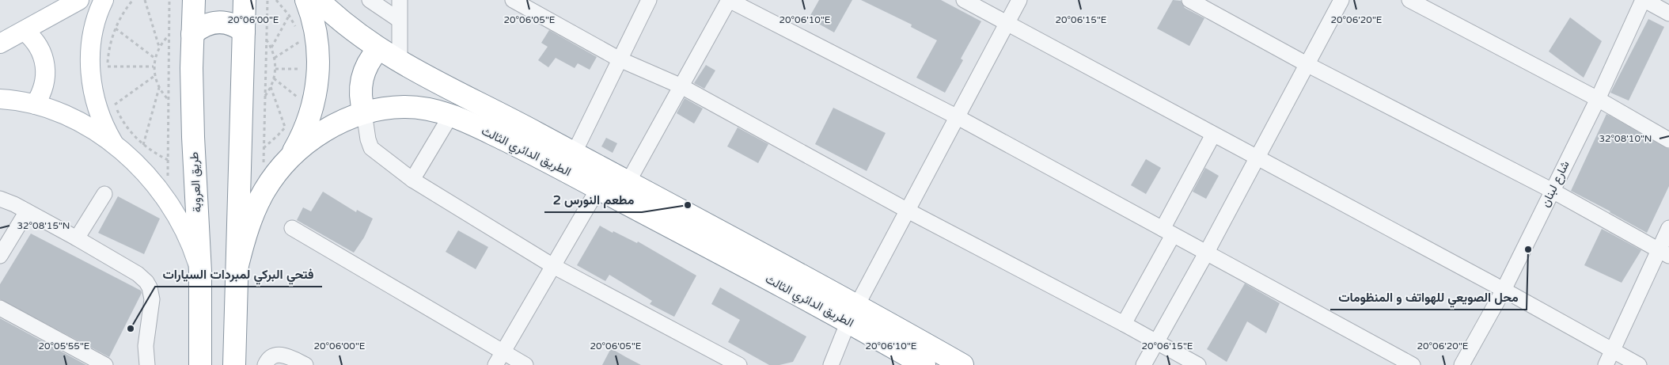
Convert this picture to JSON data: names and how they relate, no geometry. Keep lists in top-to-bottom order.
{
  "streets": {
    "highway": ["الطريق الدائري الثالث", "طريق العروبة"],
    "street": ["شارع لبنان"]
  },
  "places": ["مطعم النورس 2", "محل الصويعي للهواتف و المنظومات", "فتحي البركي لمبردات السيارات"],
  "coordinates": [
    "20°06'00\"E",
    "20°06'05\"E",
    "20°06'15\"E",
    "20°06'10\"E",
    "20°06'20\"E",
    "32°08'10\"N",
    "32°08'15\"N",
    "20°05'55\"E"
  ]
}
